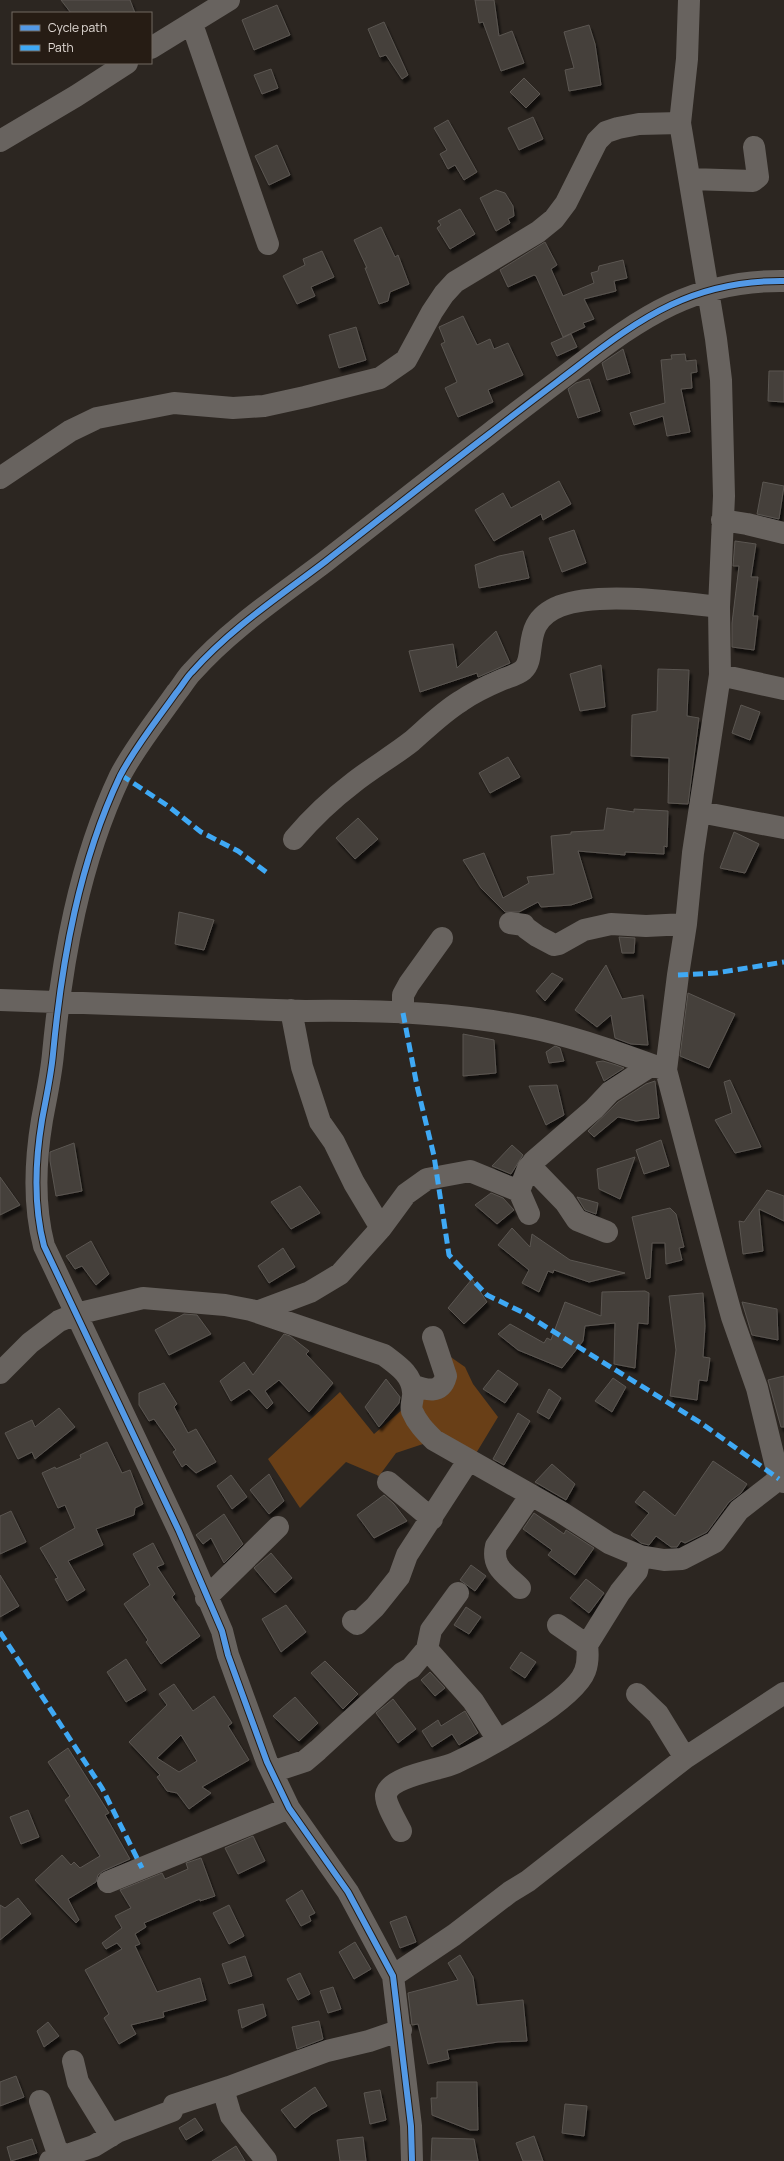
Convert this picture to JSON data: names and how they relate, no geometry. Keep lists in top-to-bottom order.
{
  "legend": ["Cycle path", "Path"]
}
